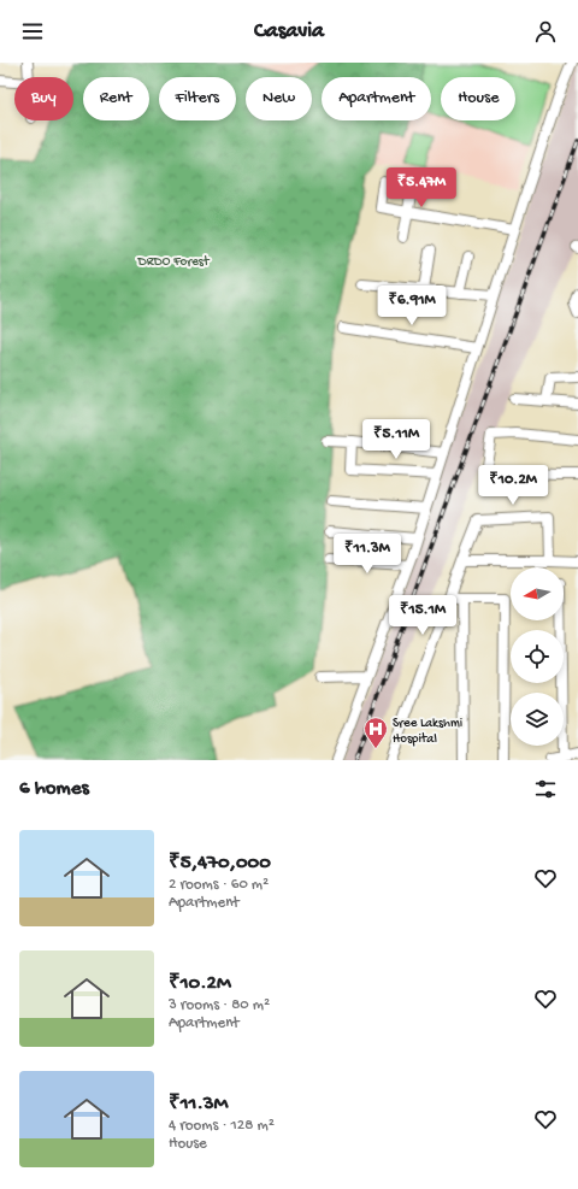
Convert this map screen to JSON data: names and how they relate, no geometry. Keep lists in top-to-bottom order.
{
  "parks": ["DRDO Forest"],
  "places": {
    "hospital": ["Sree Lakshmi Hospital"]
  },
  "north": "left",
  "page": {
    "header": "Casavia",
    "chip": [
      "Buy",
      "Rent",
      "Filters",
      "New",
      "Apartment",
      "House"
    ],
    "price": [
      "₹5.47M",
      "₹6.91M",
      "₹5.11M",
      "₹10.2M",
      "₹11.3M",
      "₹15.1M"
    ],
    "heading": "6 homes",
    "list": [
      {
        "name": "₹5,470,000",
        "note": "2 rooms · 60 m² · Apartment"
      },
      {
        "name": "₹10.2M",
        "note": "3 rooms · 80 m² · Apartment"
      },
      {
        "name": "₹11.3M",
        "note": "4 rooms · 128 m² · House"
      }
    ]
  }
}
